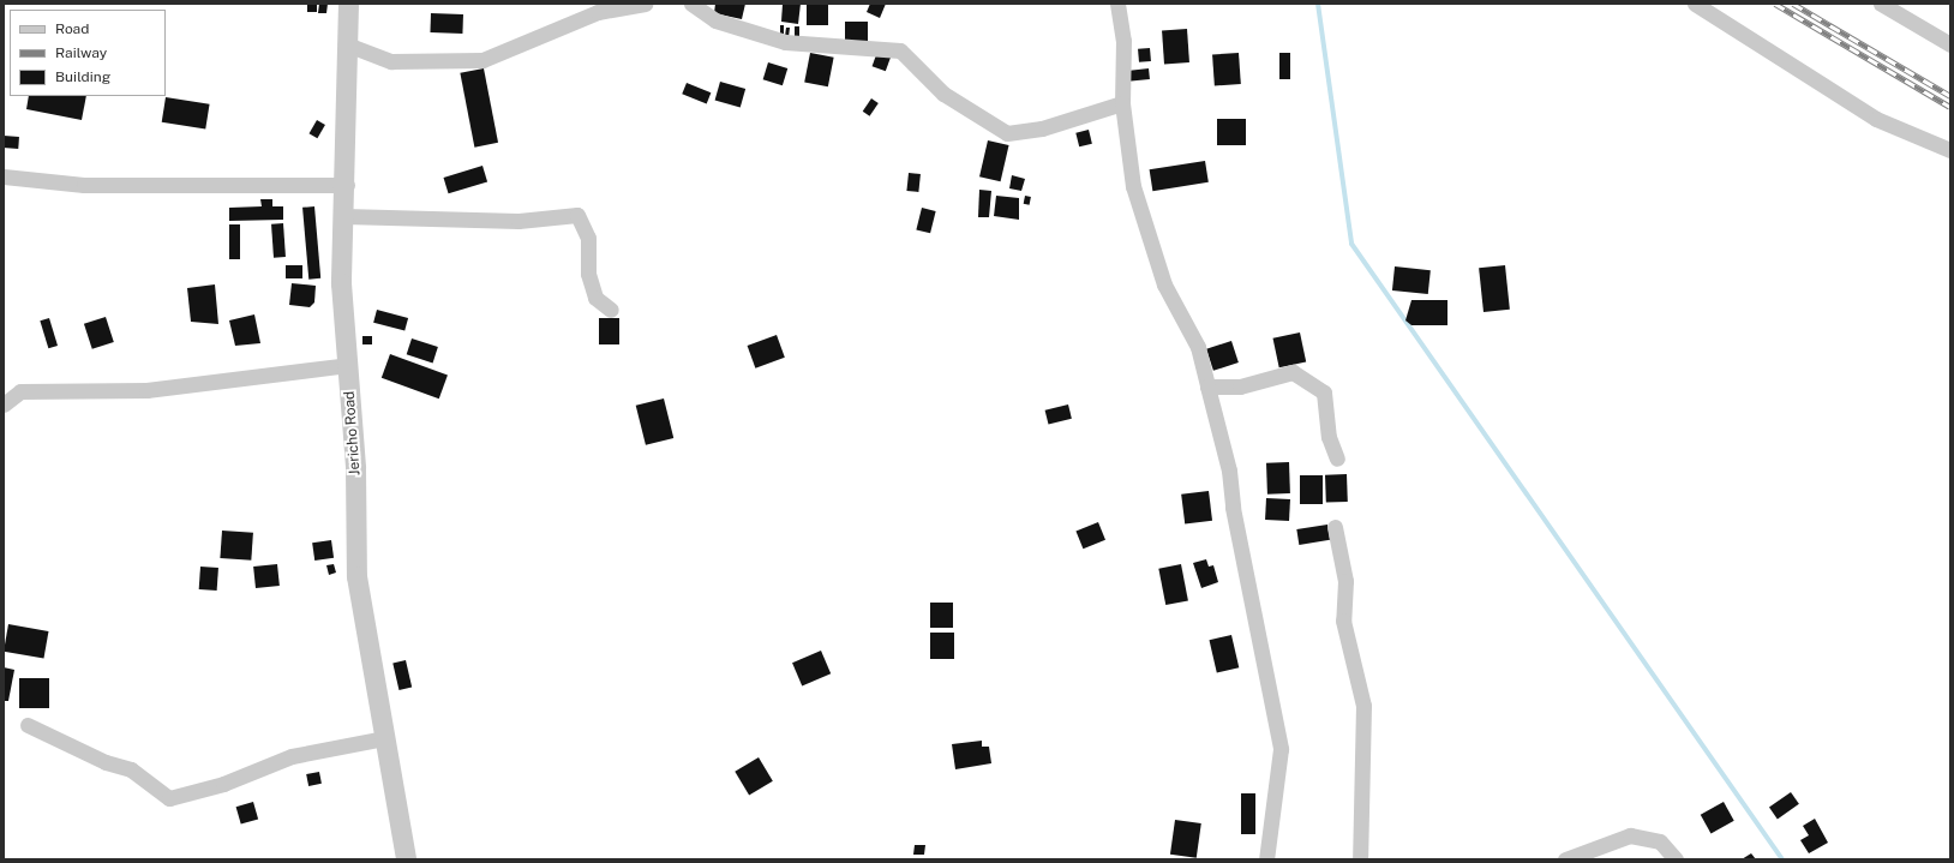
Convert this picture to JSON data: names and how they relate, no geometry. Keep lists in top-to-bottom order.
{
  "streets": {
    "street": ["Jericho Road"]
  },
  "legend": ["Road", "Railway", "Building"]
}
